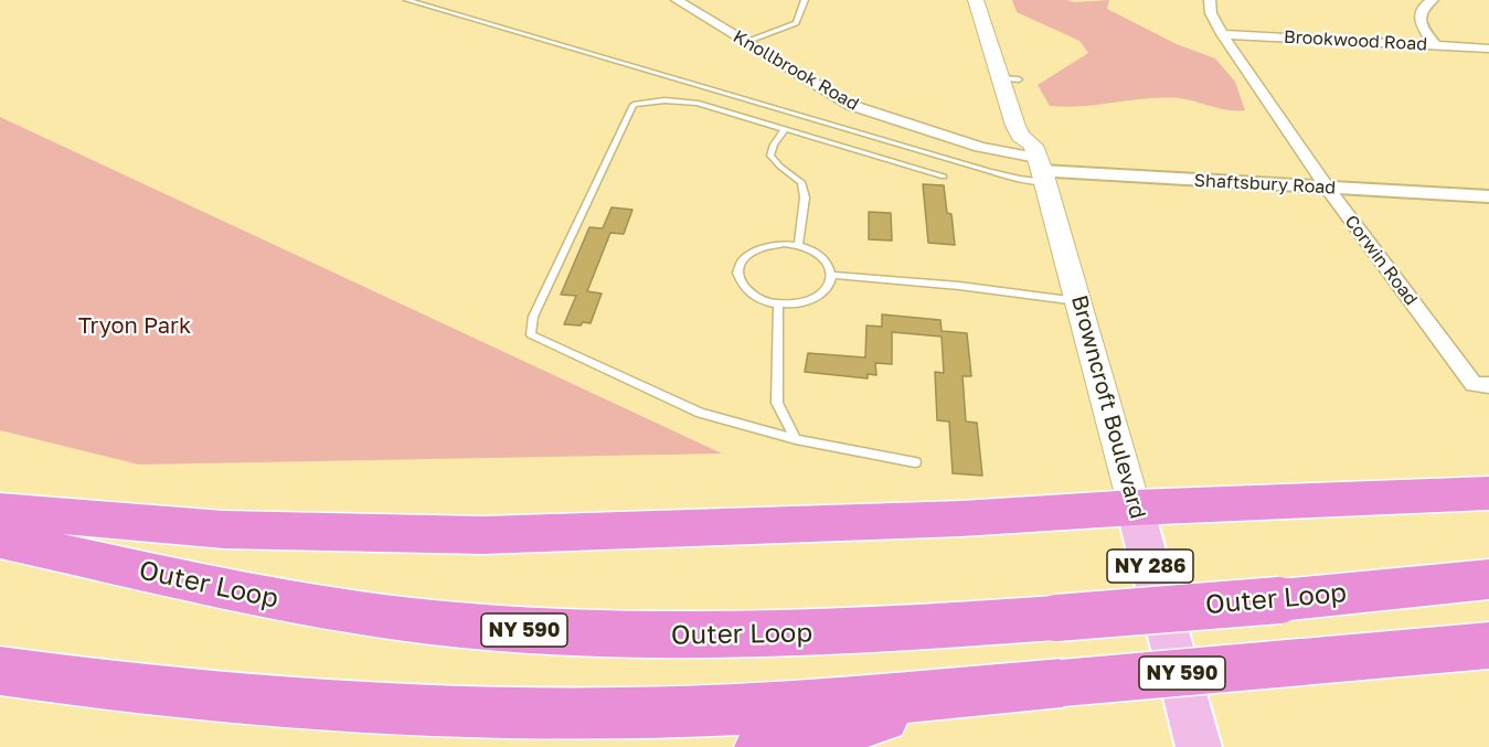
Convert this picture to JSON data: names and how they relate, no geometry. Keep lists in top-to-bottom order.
{
  "streets": {
    "highway": ["Outer Loop", "NY 590"],
    "main road": ["Browncroft Boulevard", "NY 286"],
    "street": [
      "Brookwood Road",
      "Knollbrook Road",
      "Shaftsbury Road",
      "Corwin Road"
    ]
  },
  "crossings": [
    ["Brookwood Road", "Corwin Road"],
    ["Knollbrook Road", "Shaftsbury Road"],
    ["Knollbrook Road", "Browncroft Boulevard"],
    ["Shaftsbury Road", "Corwin Road"],
    ["Shaftsbury Road", "Browncroft Boulevard"]
  ],
  "parks": ["Tryon Park"]
}
